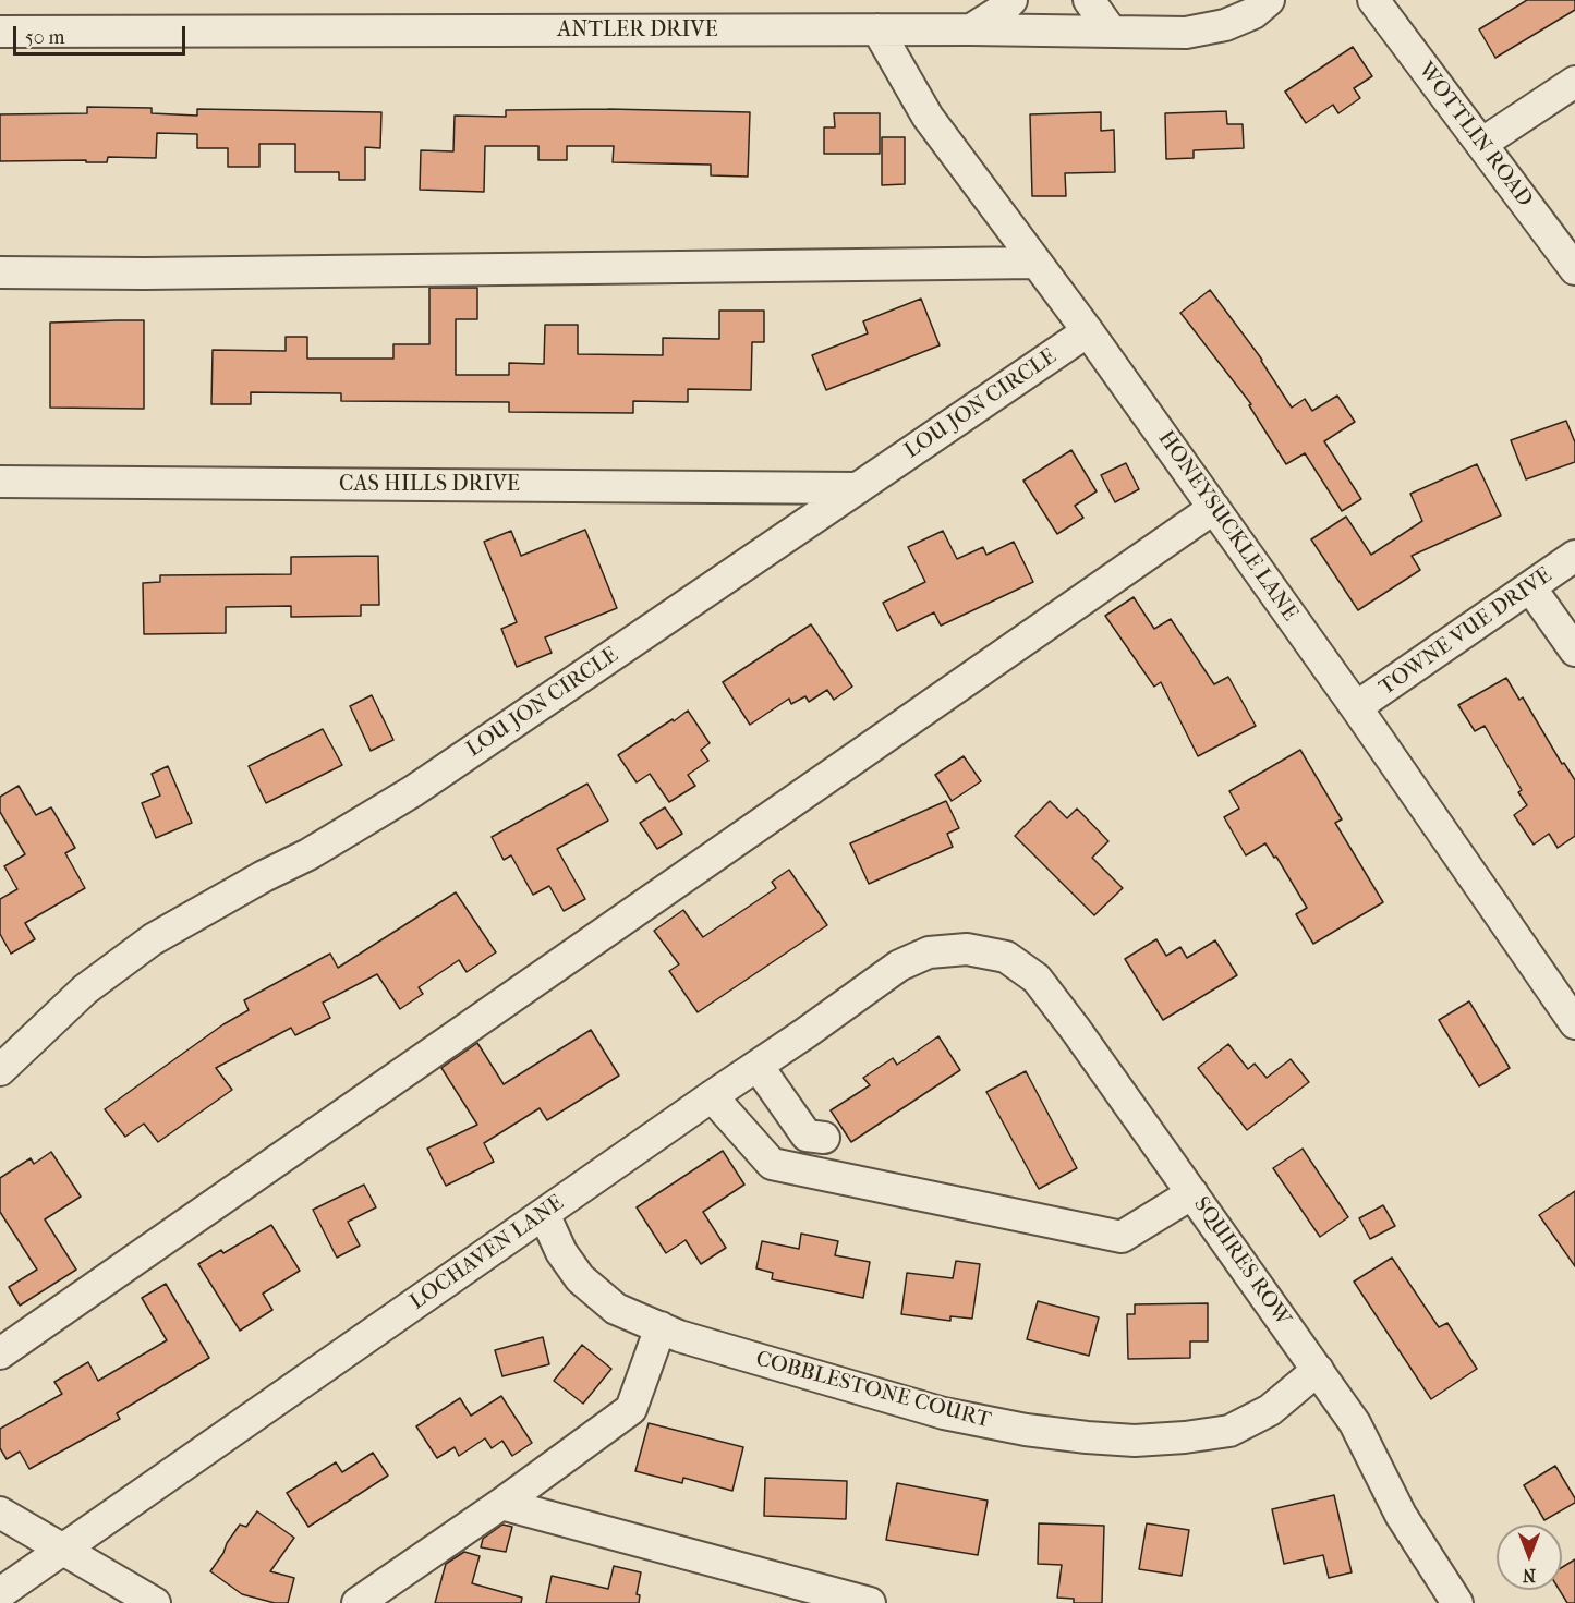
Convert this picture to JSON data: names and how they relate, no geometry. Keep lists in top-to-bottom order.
{
  "streets": {
    "street": [
      "ANTLER DRIVE",
      "WOTTLIN ROAD",
      "LOU JON CIRCLE",
      "CAS HILLS DRIVE",
      "HONEYSUCKLE LANE",
      "TOWNE VUE DRIVE",
      "LOCHAVEN LANE",
      "SQUIRES ROW",
      "COBBLESTONE COURT"
    ]
  },
  "crossings": [
    ["ANTLER DRIVE", "HONEYSUCKLE LANE"],
    ["LOU JON CIRCLE", "CAS HILLS DRIVE"],
    ["LOU JON CIRCLE", "HONEYSUCKLE LANE"],
    ["HONEYSUCKLE LANE", "TOWNE VUE DRIVE"],
    ["LOCHAVEN LANE", "SQUIRES ROW"],
    ["LOCHAVEN LANE", "COBBLESTONE COURT"],
    ["SQUIRES ROW", "COBBLESTONE COURT"]
  ],
  "scale_bar": "50 m",
  "north": "bottom"
}
